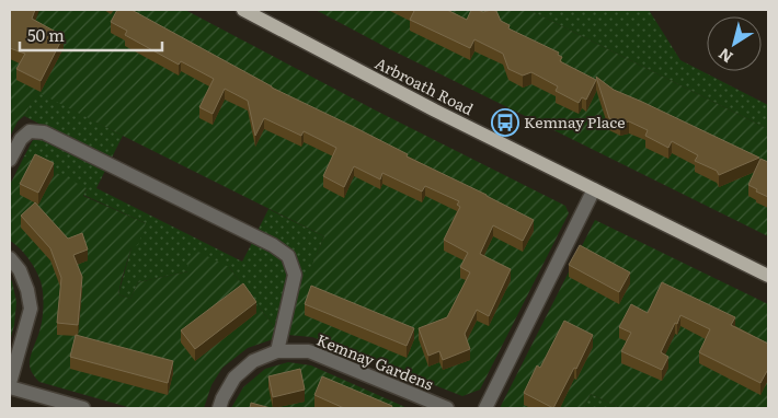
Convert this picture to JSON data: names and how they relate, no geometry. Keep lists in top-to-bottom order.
{
  "streets": {
    "main road": ["Arbroath Road"],
    "street": ["Kemnay Gardens"]
  },
  "places": {
    "bus stop": ["Kemnay Place"]
  },
  "scale_bar": "50 m",
  "north": "bottom left"
}
